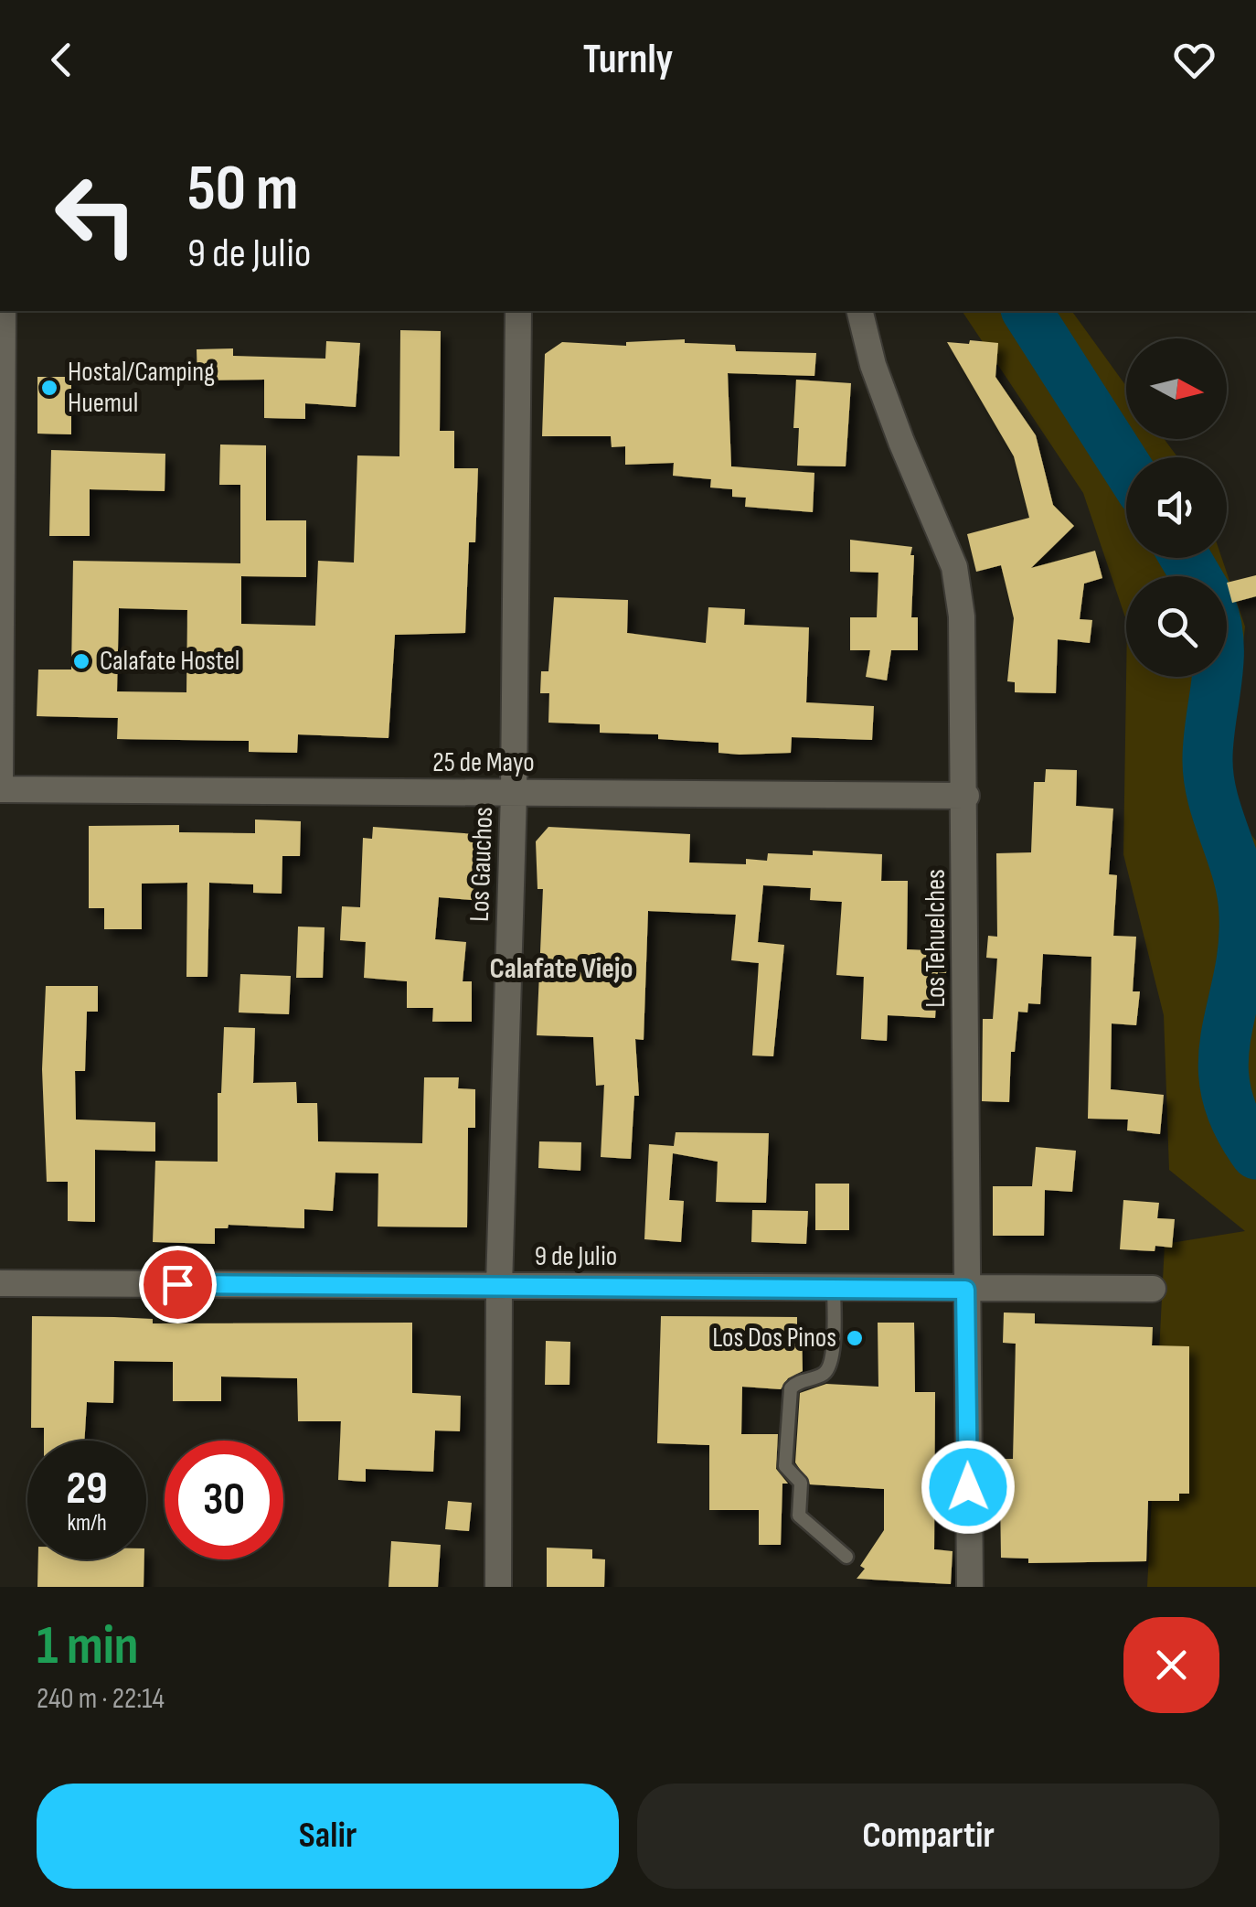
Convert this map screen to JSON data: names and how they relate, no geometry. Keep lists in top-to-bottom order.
{
  "streets": {
    "street": [
      "25 de Mayo",
      "Los Gauchos",
      "Los Tehuelches",
      "9 de Julio"
    ]
  },
  "crossings": [
    ["25 de Mayo", "Los Gauchos"],
    ["25 de Mayo", "Los Tehuelches"],
    ["Los Gauchos", "9 de Julio"],
    ["Los Tehuelches", "9 de Julio"]
  ],
  "districts": ["Calafate Viejo"],
  "places": ["Hostal/Camping Huemul", "Calafate Hostel", "Los Dos Pinos"],
  "north": "right",
  "page": {
    "header": "Turnly",
    "turn": ["50 m", "9 de Julio"],
    "speed": "29 km/h",
    "limit": "30",
    "heading": ["1 min", "240 m · 22:14"],
    "buttons": ["Salir", "Compartir"]
  }
}
